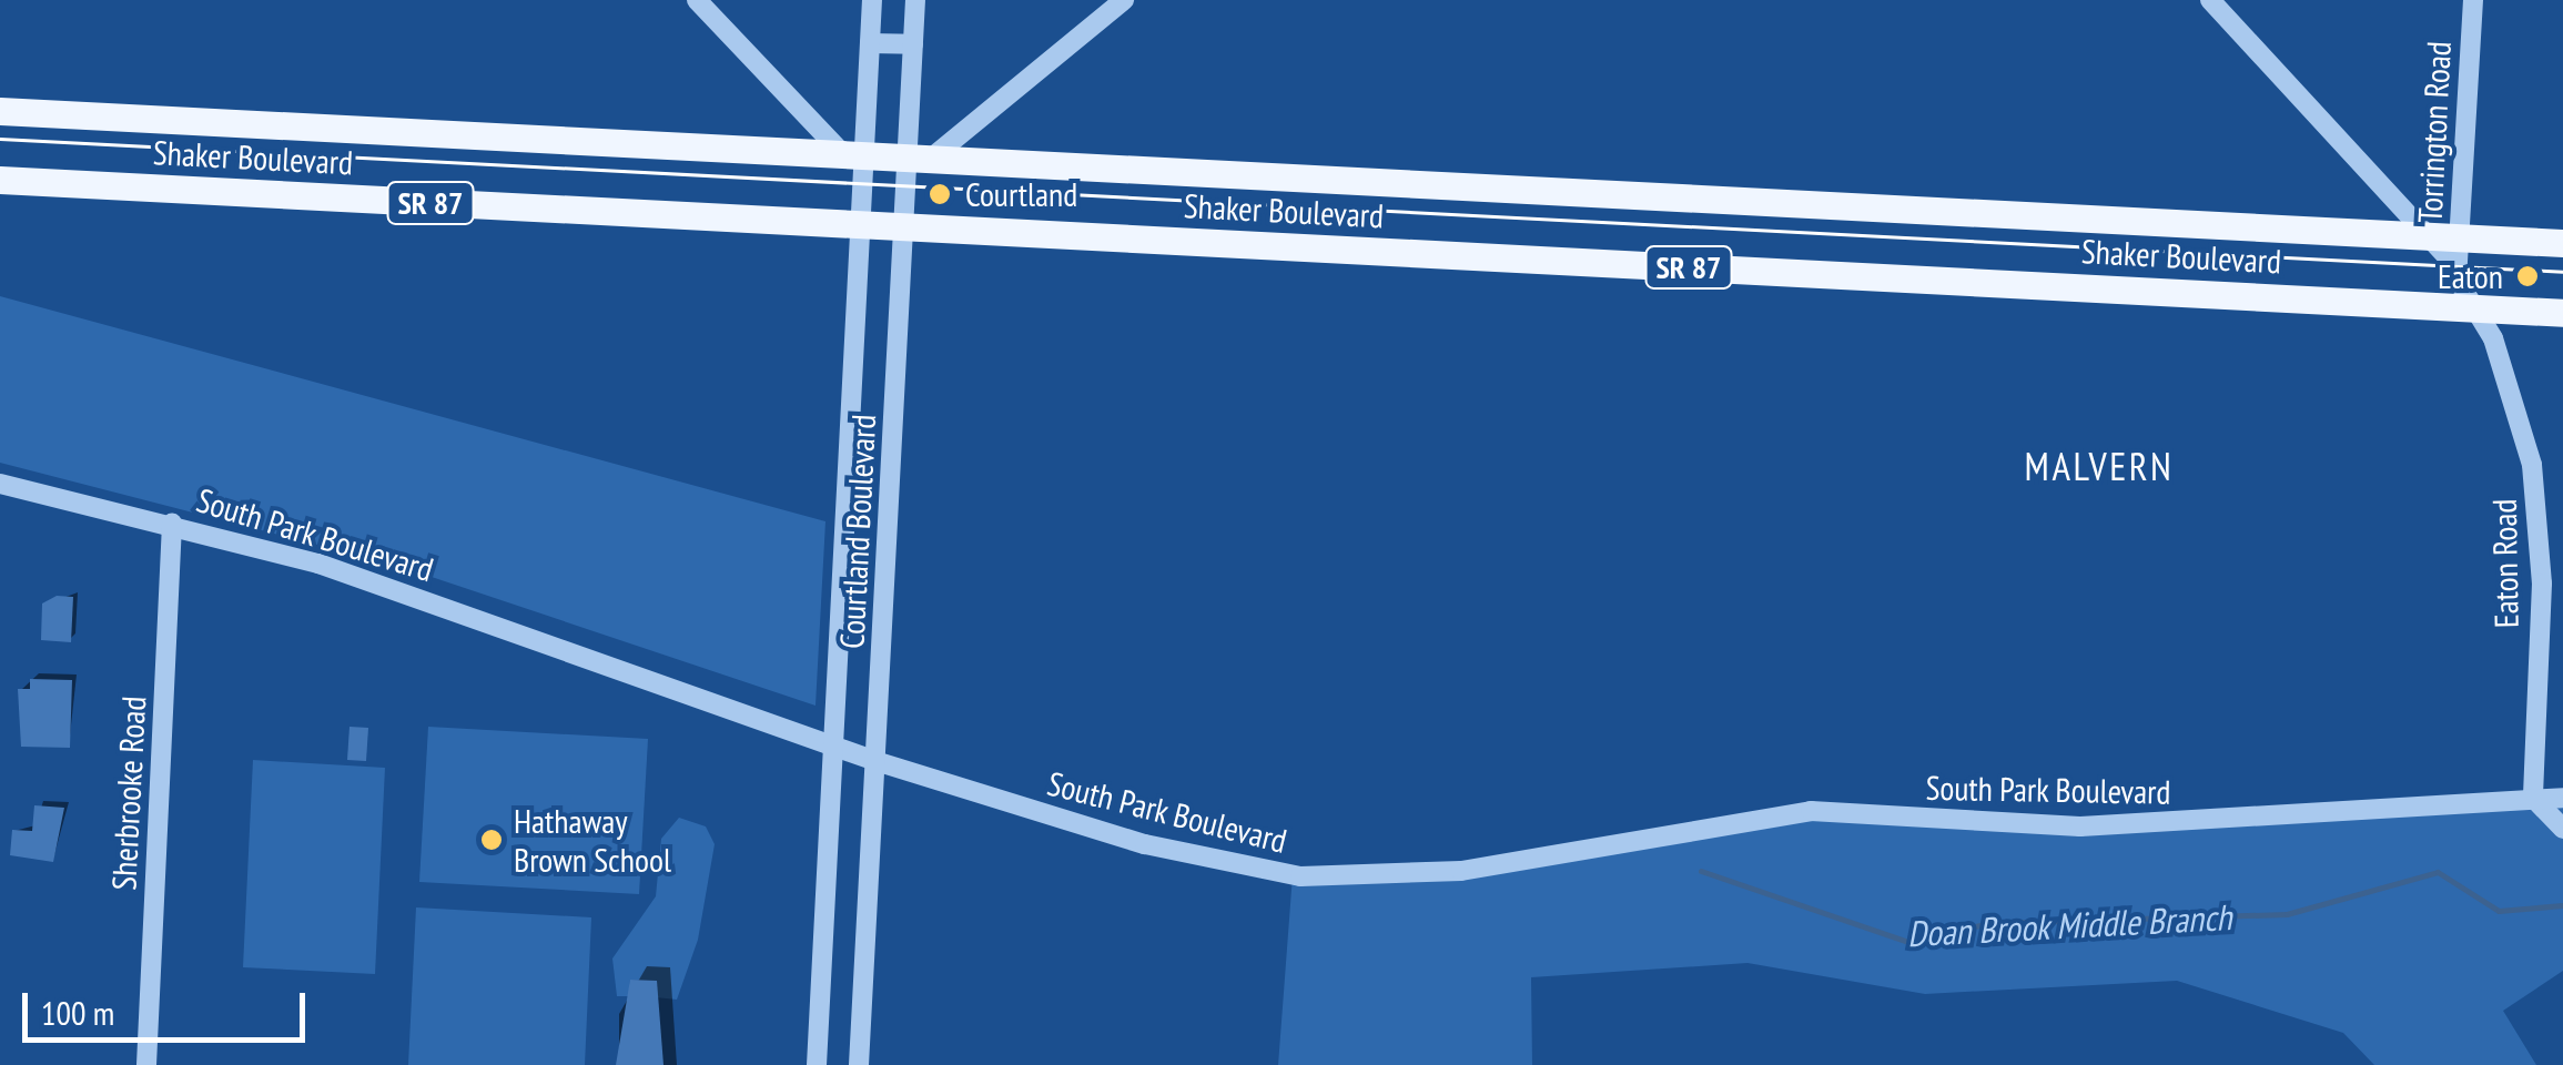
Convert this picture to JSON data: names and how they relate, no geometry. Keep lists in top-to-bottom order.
{
  "streets": {
    "main road": ["Shaker Boulevard", "SR 87"],
    "street": [
      "Torrington Road",
      "Courtland Boulevard",
      "South Park Boulevard",
      "Eaton Road",
      "Sherbrooke Road"
    ]
  },
  "crossings": [
    ["Torrington Road", "Shaker Boulevard"],
    ["Torrington Road", "Eaton Road"],
    ["Shaker Boulevard", "Courtland Boulevard"],
    ["Shaker Boulevard", "Eaton Road"],
    ["Courtland Boulevard", "South Park Boulevard"],
    ["South Park Boulevard", "Eaton Road"],
    ["South Park Boulevard", "Sherbrooke Road"]
  ],
  "districts": ["MALVERN"],
  "water": ["Doan Brook Middle Branch"],
  "places": ["Courtland", "Eaton", "Hathaway Brown School"],
  "scale_bar": "100 m"
}
